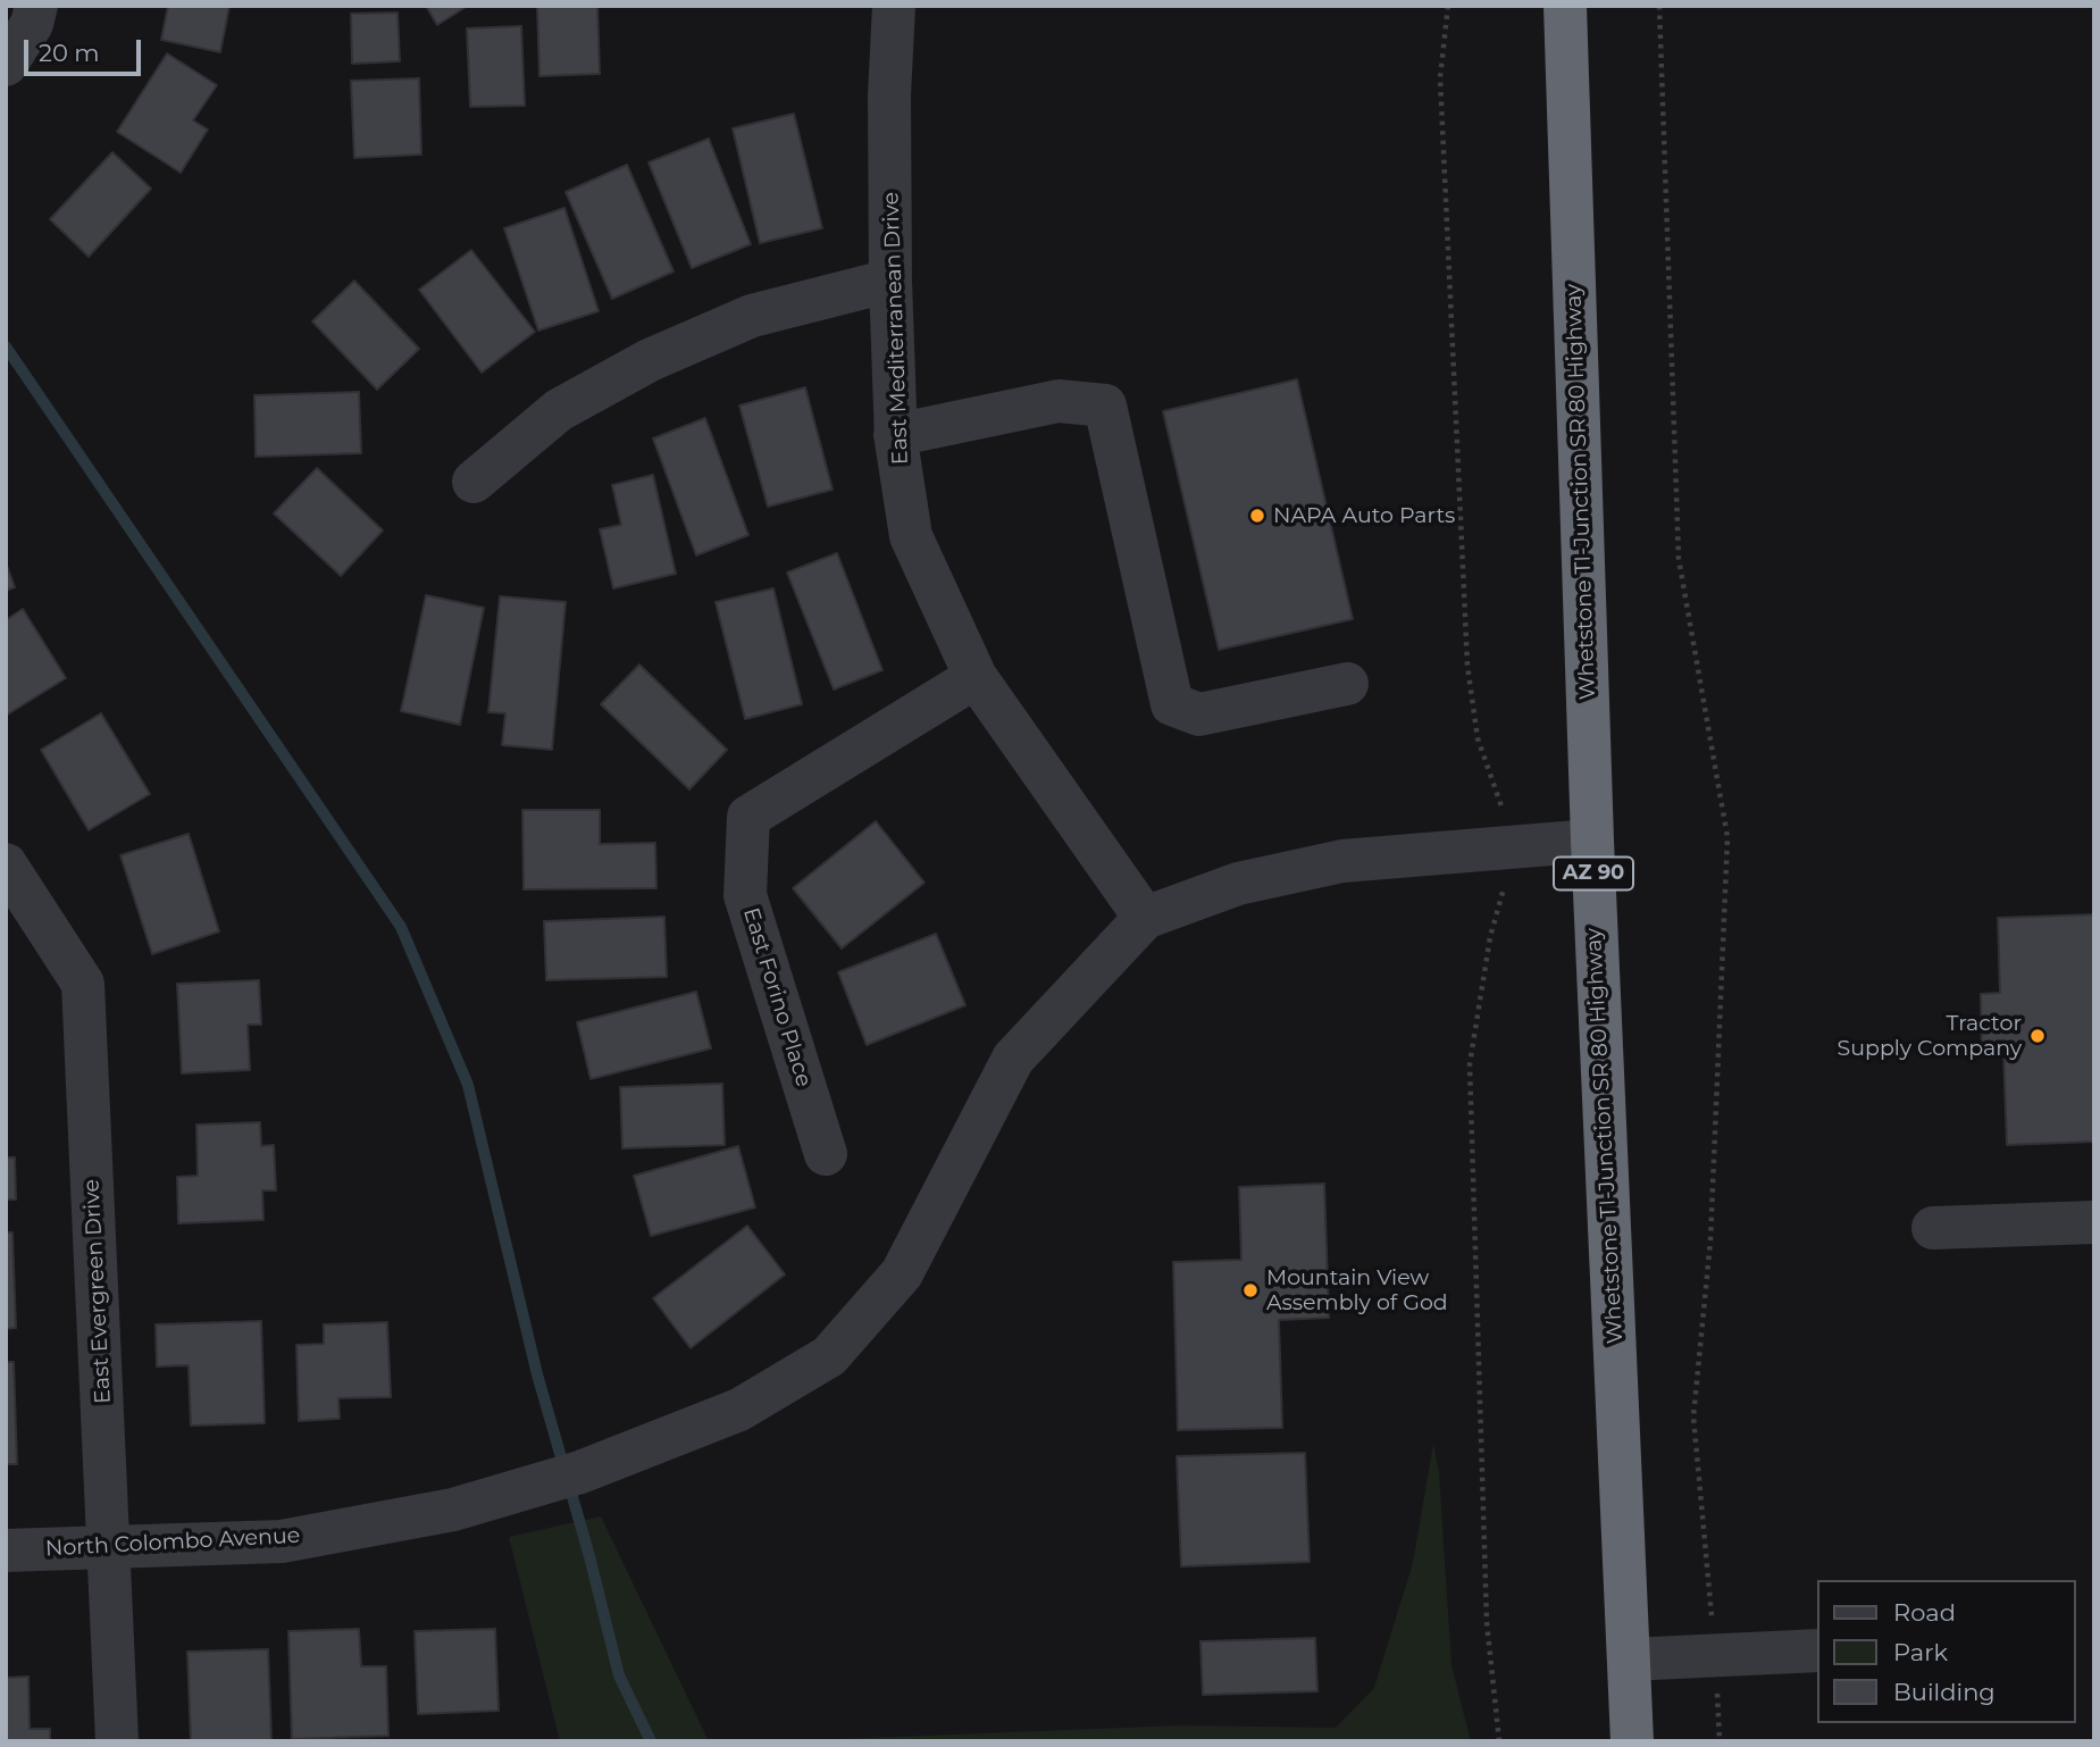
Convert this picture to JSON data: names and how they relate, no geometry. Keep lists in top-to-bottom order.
{
  "streets": {
    "highway": ["Whetstone TI-Junction SR 80 Highway", "AZ 90"],
    "street": [
      "East Mediterranean Drive",
      "East Forino Place",
      "East Evergreen Drive",
      "North Colombo Avenue"
    ]
  },
  "crossings": [
    ["East Mediterranean Drive", "East Forino Place"],
    ["East Mediterranean Drive", "North Colombo Avenue"],
    ["Whetstone TI-Junction SR 80 Highway", "North Colombo Avenue"],
    ["East Evergreen Drive", "North Colombo Avenue"]
  ],
  "places": ["NAPA Auto Parts", "Tractor Supply Company", "Mountain View Assembly of God"],
  "legend": ["Road", "Park", "Building"],
  "scale_bar": "20 m"
}
